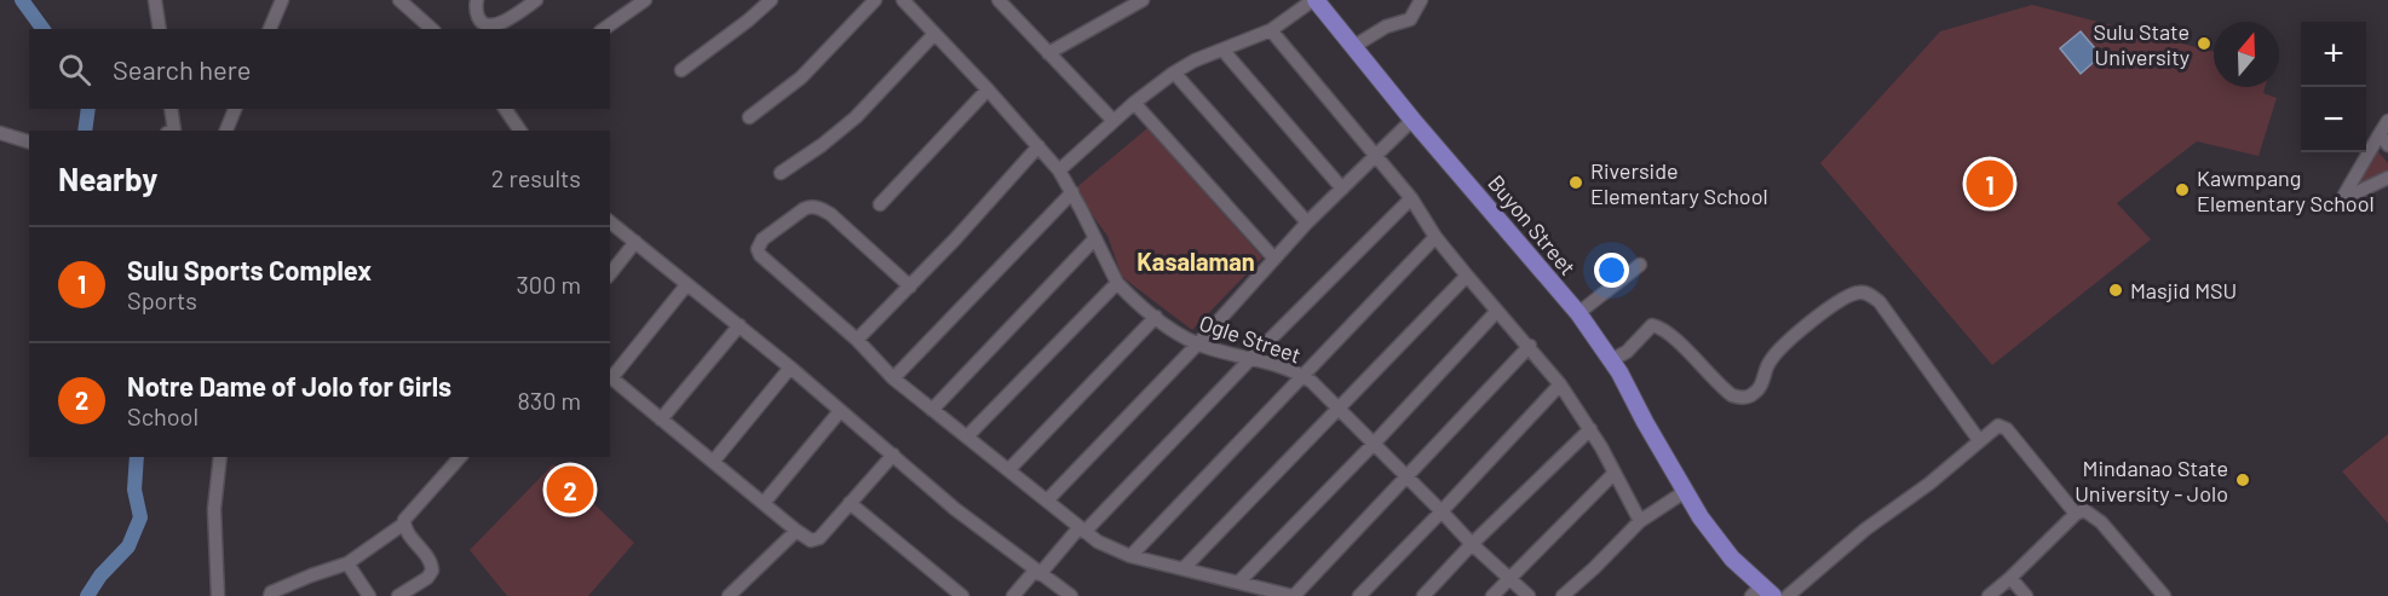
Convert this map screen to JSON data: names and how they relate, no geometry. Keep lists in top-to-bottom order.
{
  "streets": {
    "main road": ["Buyon Street"],
    "street": ["Ogle Street"]
  },
  "districts": ["Kasalaman"],
  "places": [
    "Sulu State University",
    "Riverside Elementary School",
    "Kawmpang Elementary School",
    "Masjid MSU",
    "Mindanao State University - Jolo"
  ],
  "north": "top",
  "page": {
    "map_buttons": ["+", "−"],
    "search": "Search here",
    "heading": ["Nearby", "2 results"],
    "pins": ["1", "2"],
    "list": [
      {
        "mark": "1",
        "name": "Sulu Sports Complex",
        "note": "Sports",
        "value": "300 m"
      },
      {
        "mark": "2",
        "name": "Notre Dame of Jolo for Girls",
        "note": "School",
        "value": "830 m"
      }
    ]
  }
}
